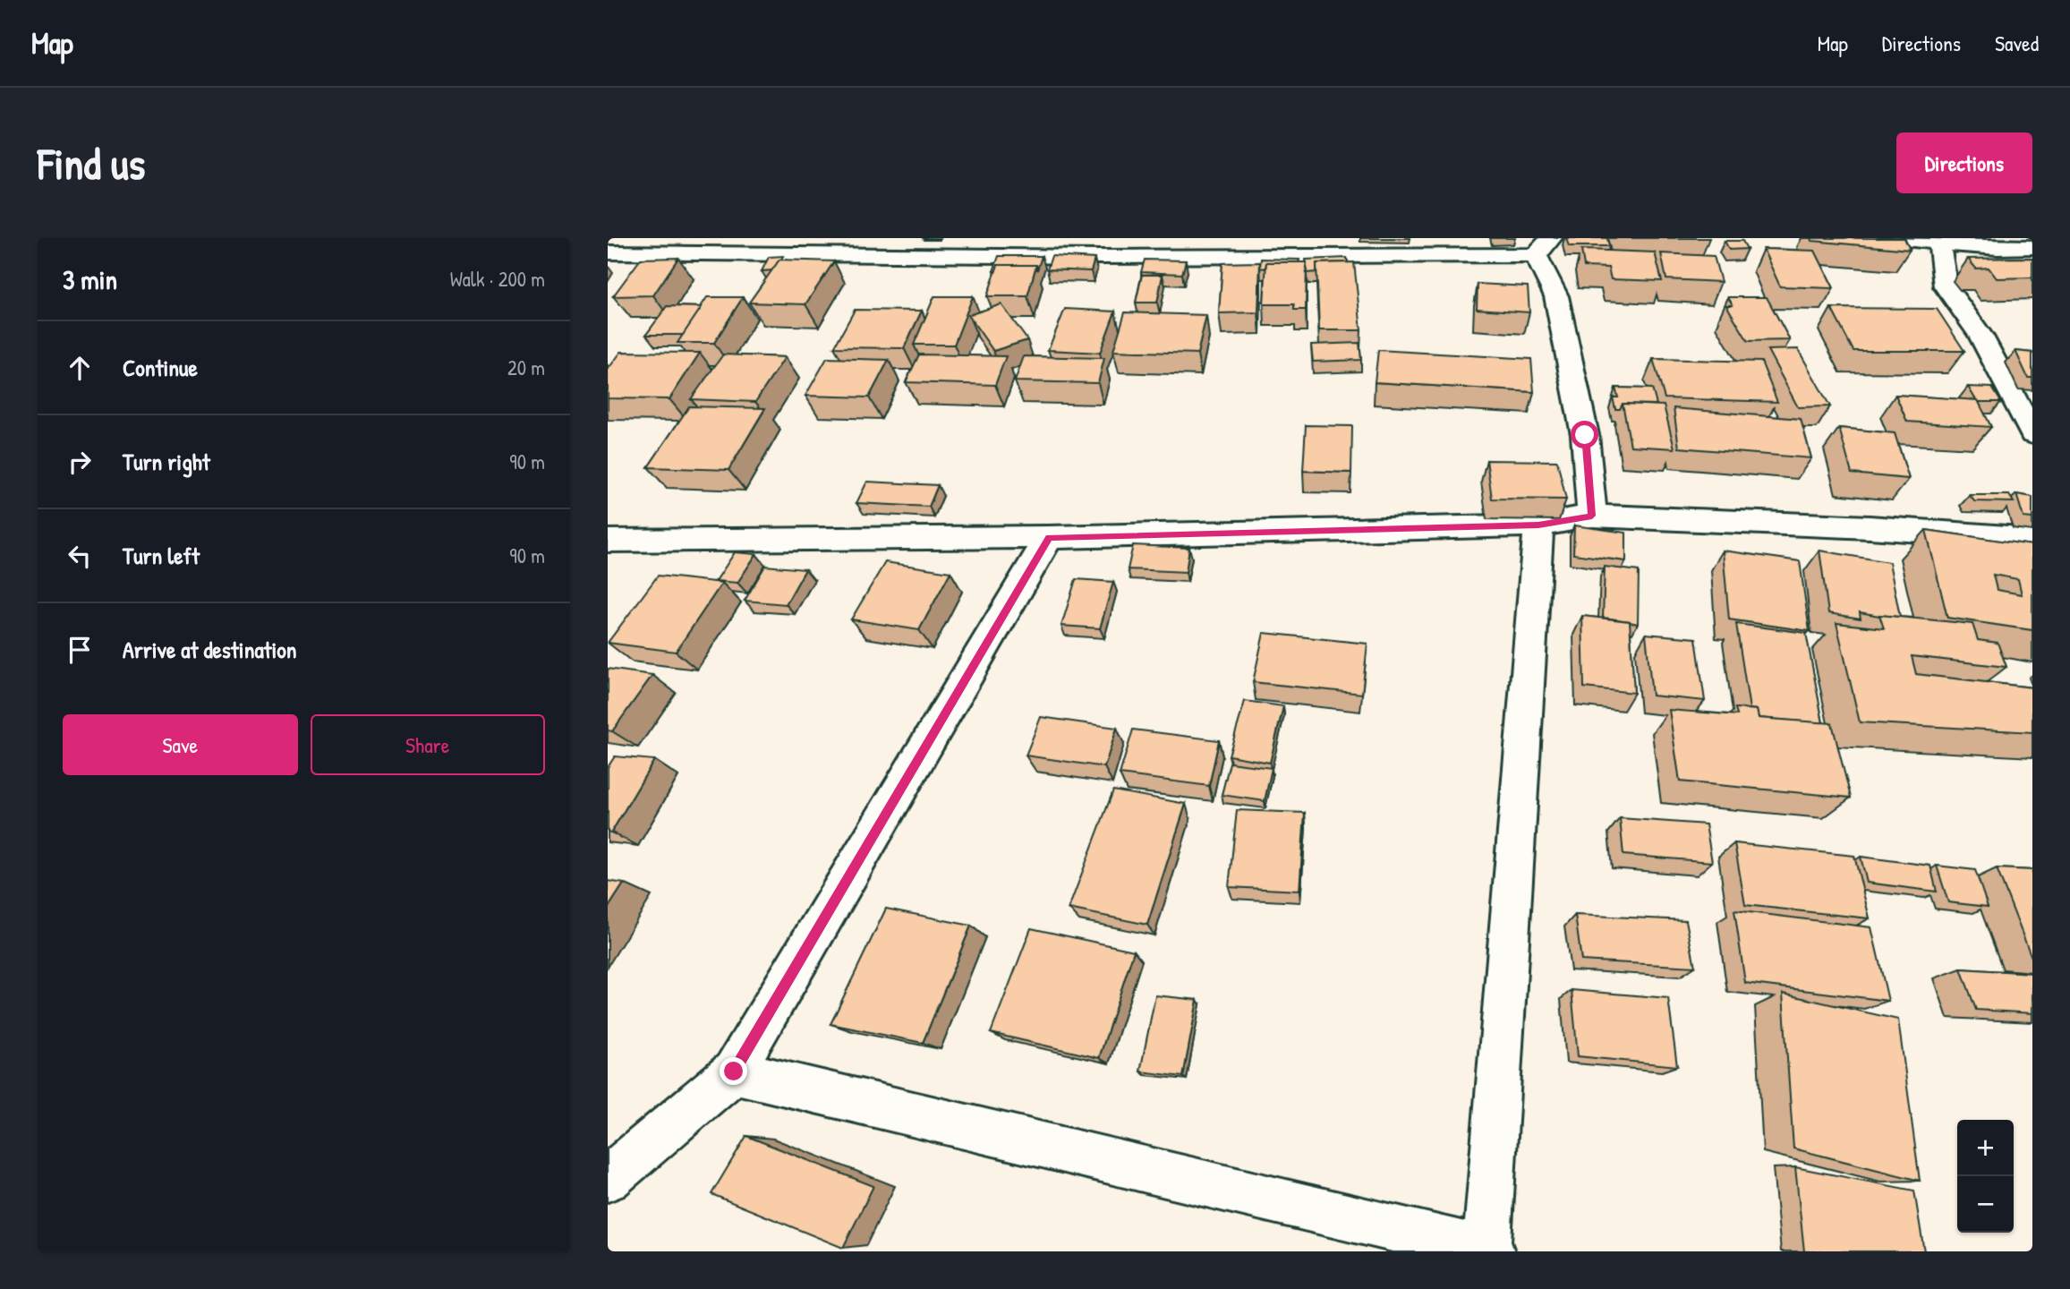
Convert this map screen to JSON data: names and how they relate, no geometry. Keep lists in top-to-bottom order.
{
  "page": {
    "header": "Map",
    "nav": ["Map", "Directions", "Saved"],
    "buttons": [
      "Directions",
      ["Save", "Share"]
    ],
    "title": "Find us",
    "heading": ["3 min", "Walk · 200 m"],
    "list": [
      ["Continue", "20 m"],
      ["Turn right", "90 m"],
      ["Turn left", "90 m"],
      "Arrive at destination"
    ],
    "map_buttons": ["+", "−"]
  }
}
